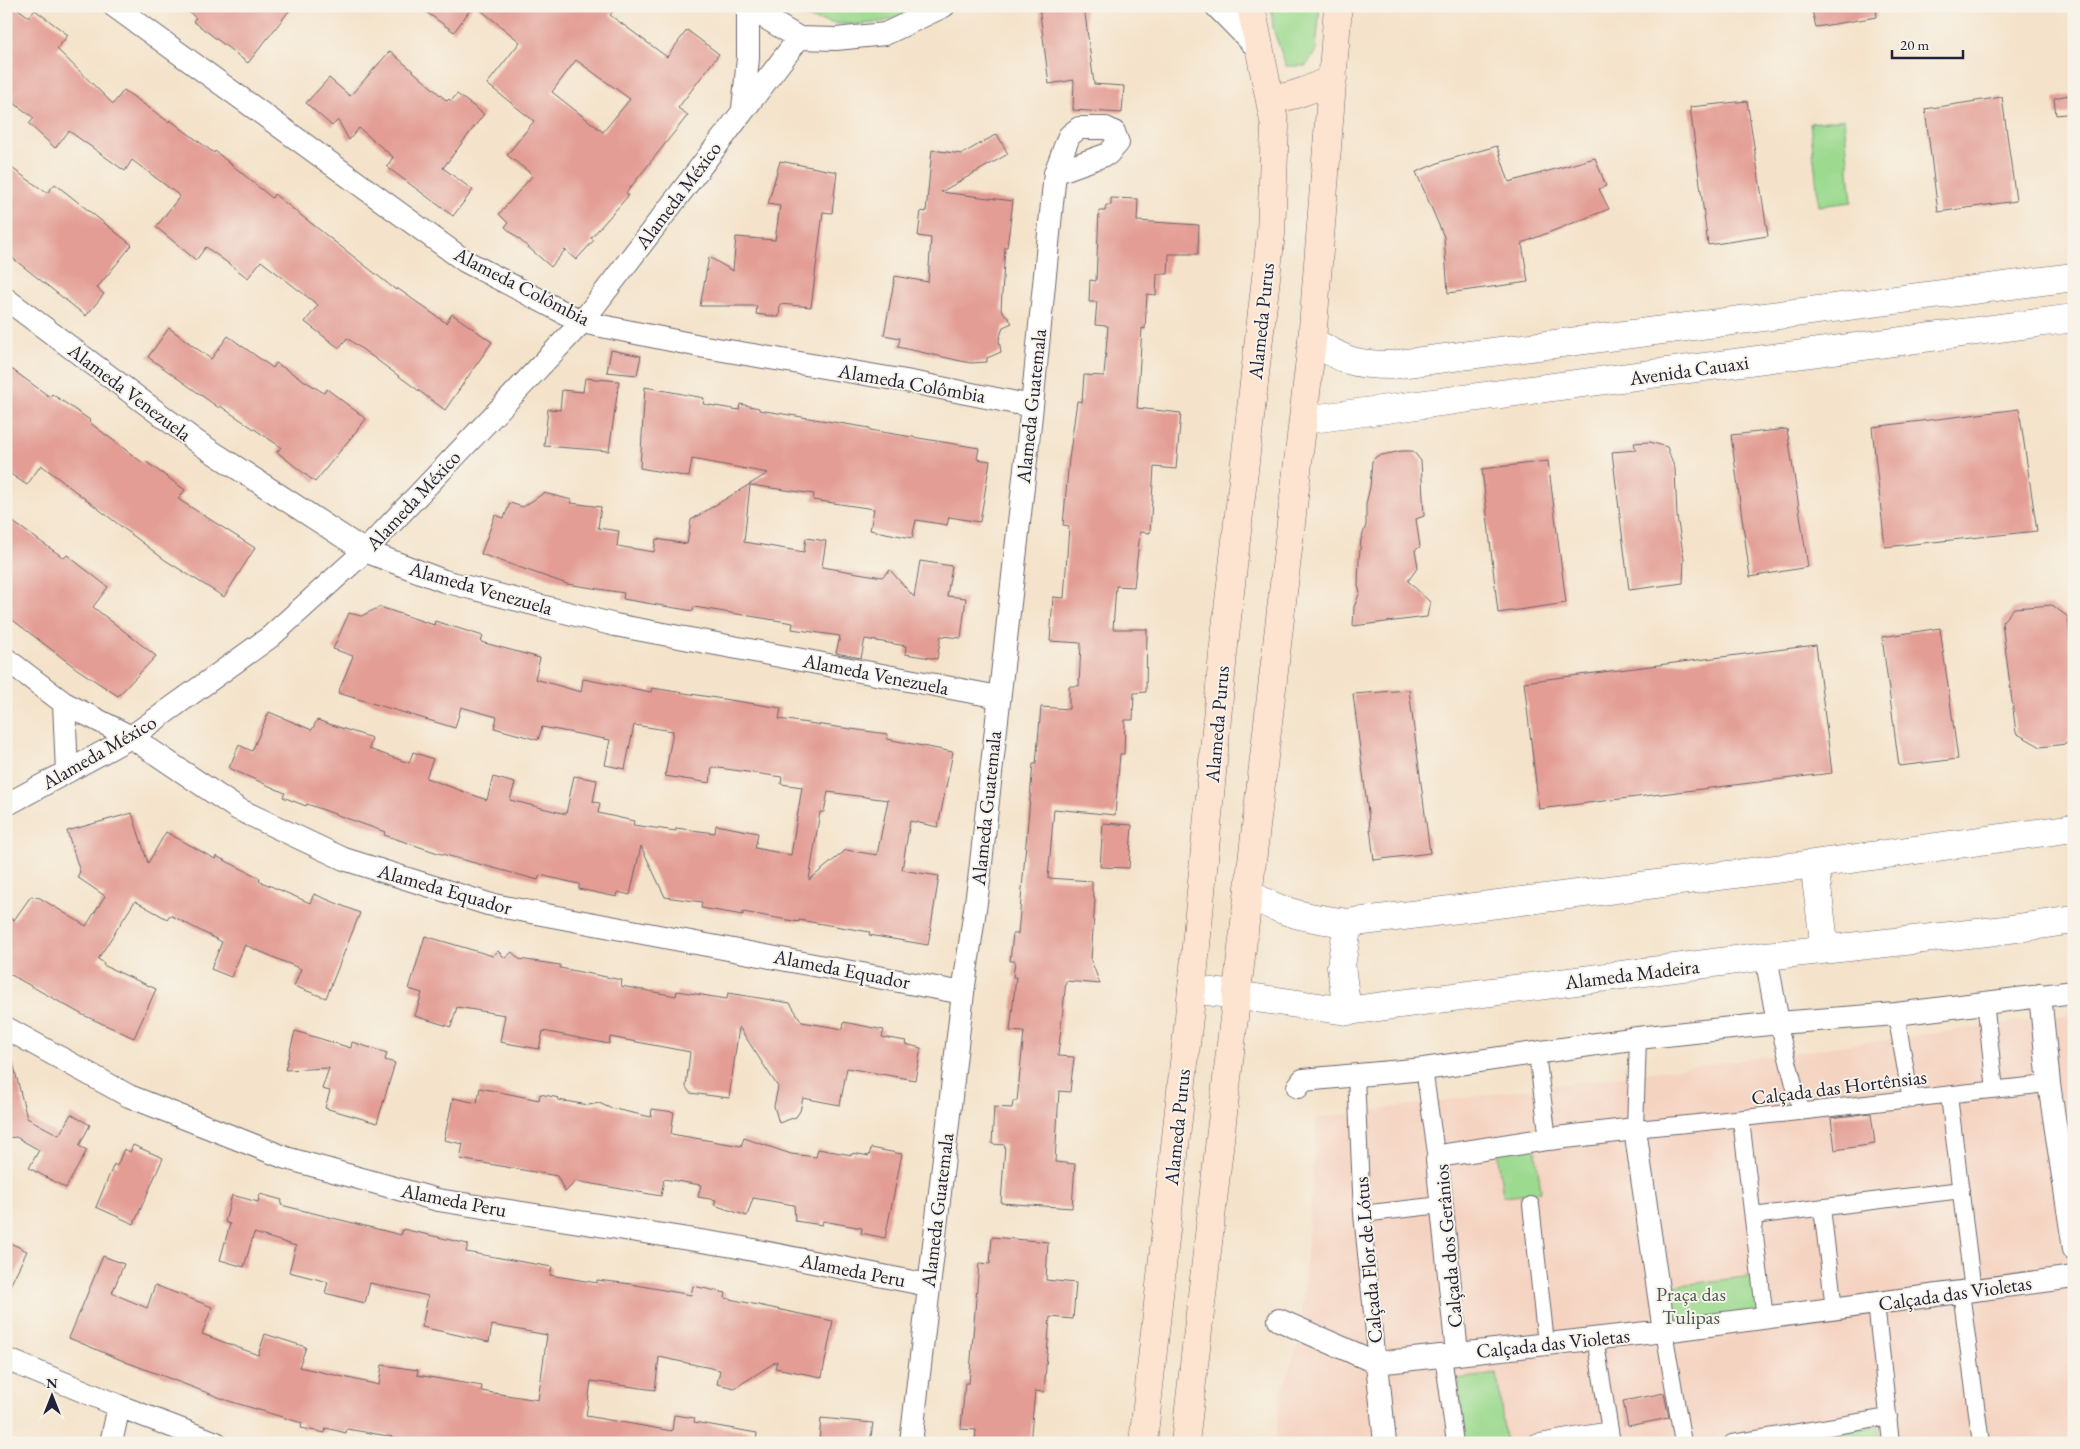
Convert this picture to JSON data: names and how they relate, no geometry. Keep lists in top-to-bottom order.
{
  "streets": {
    "main road": ["Alameda Purus"],
    "street": [
      "Alameda México",
      "Alameda Colômbia",
      "Avenida Cauaxi",
      "Alameda Venezuela",
      "Alameda Guatemala",
      "Alameda Equador",
      "Alameda Madeira",
      "Calçada das Hortênsias",
      "Alameda Peru",
      "Calçada dos Gerânios",
      "Calçada Flor de Lótus",
      "Calçada das Violetas"
    ]
  },
  "crossings": [
    ["Alameda México", "Alameda Colômbia"],
    ["Alameda México", "Alameda Venezuela"],
    ["Alameda México", "Alameda Equador"],
    ["Alameda Colômbia", "Alameda Guatemala"],
    ["Alameda Purus", "Alameda Madeira"],
    ["Alameda Venezuela", "Alameda Guatemala"],
    ["Alameda Guatemala", "Alameda Equador"],
    ["Alameda Guatemala", "Alameda Peru"],
    ["Calçada das Hortênsias", "Calçada dos Gerânios"],
    ["Calçada dos Gerânios", "Calçada das Violetas"],
    ["Calçada Flor de Lótus", "Calçada das Violetas"]
  ],
  "parks": ["Praça das Tulipas"],
  "scale_bar": "20 m",
  "north": "top"
}
